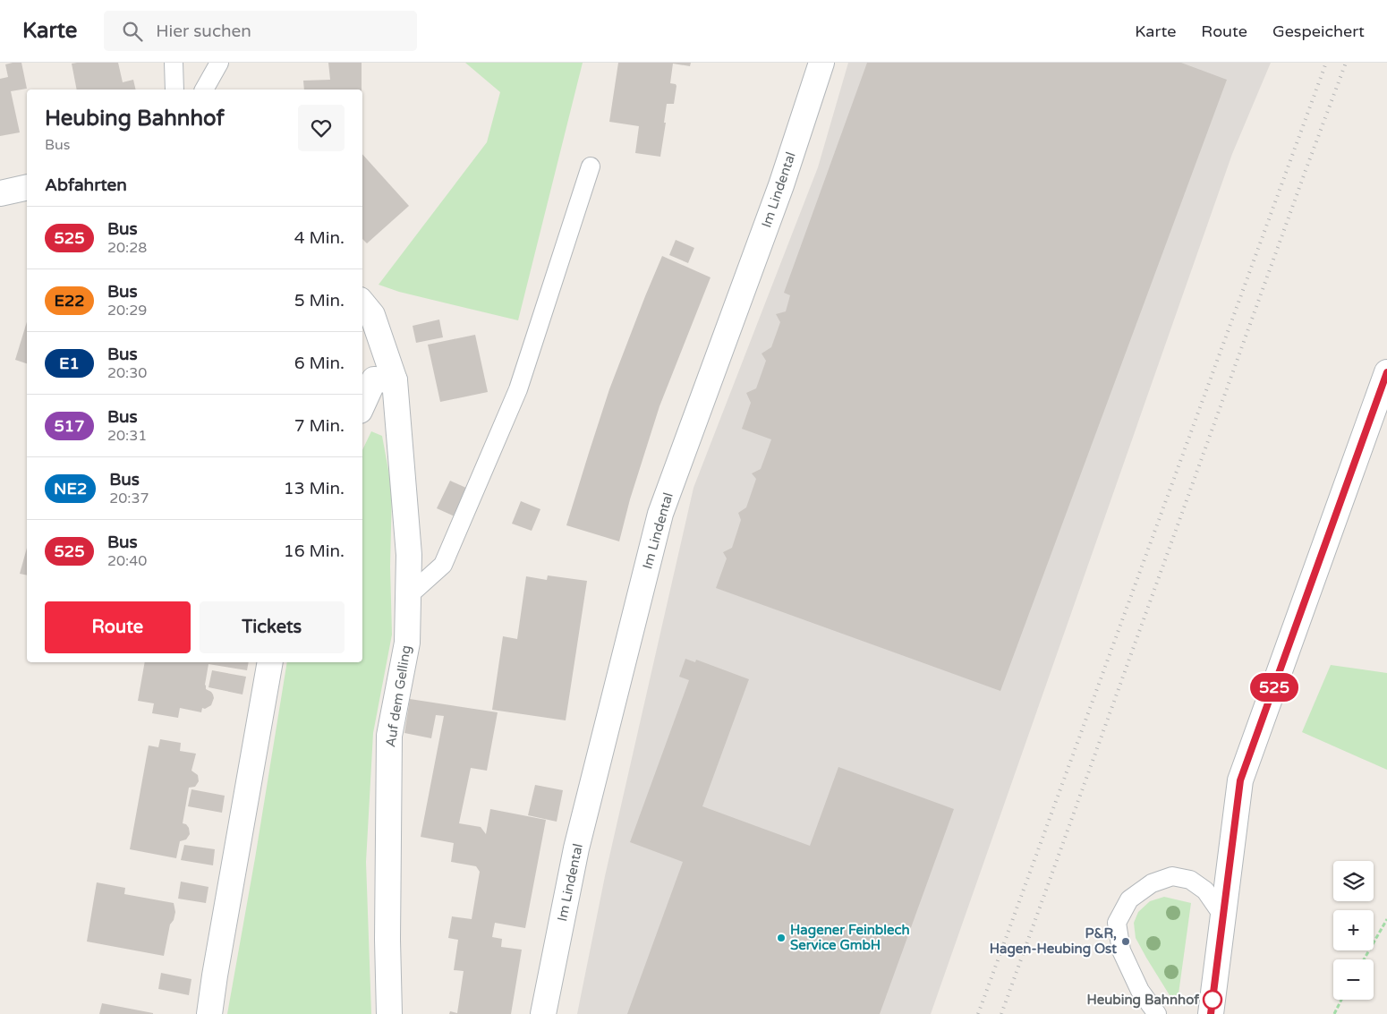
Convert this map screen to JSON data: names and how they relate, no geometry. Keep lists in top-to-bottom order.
{
  "streets": {
    "street": ["Im Lindental", "Auf dem Gelling"]
  },
  "places": ["Hagener Feinblech Service GmbH", "P&R, Hagen-Heubing Ost", "Heubing Bahnhof"],
  "lines": ["bus line 525"],
  "page": {
    "header": "Karte",
    "search": "Hier suchen",
    "nav": ["Karte", "Route", "Gespeichert"],
    "on_map": "525",
    "heading": [
      ["Heubing Bahnhof", "Bus"],
      "Abfahrten"
    ],
    "list": [
      {
        "mark": "525",
        "name": "Bus",
        "note": "20:28",
        "value": "4 Min."
      },
      {
        "mark": "E22",
        "name": "Bus",
        "note": "20:29",
        "value": "5 Min."
      },
      {
        "mark": "E1",
        "name": "Bus",
        "note": "20:30",
        "value": "6 Min."
      },
      {
        "mark": "517",
        "name": "Bus",
        "note": "20:31",
        "value": "7 Min."
      },
      {
        "mark": "NE2",
        "name": "Bus",
        "note": "20:37",
        "value": "13 Min."
      },
      {
        "mark": "525",
        "name": "Bus",
        "note": "20:40",
        "value": "16 Min."
      }
    ],
    "buttons": ["Route", "Tickets"],
    "map_buttons": ["+", "−"]
  }
}
